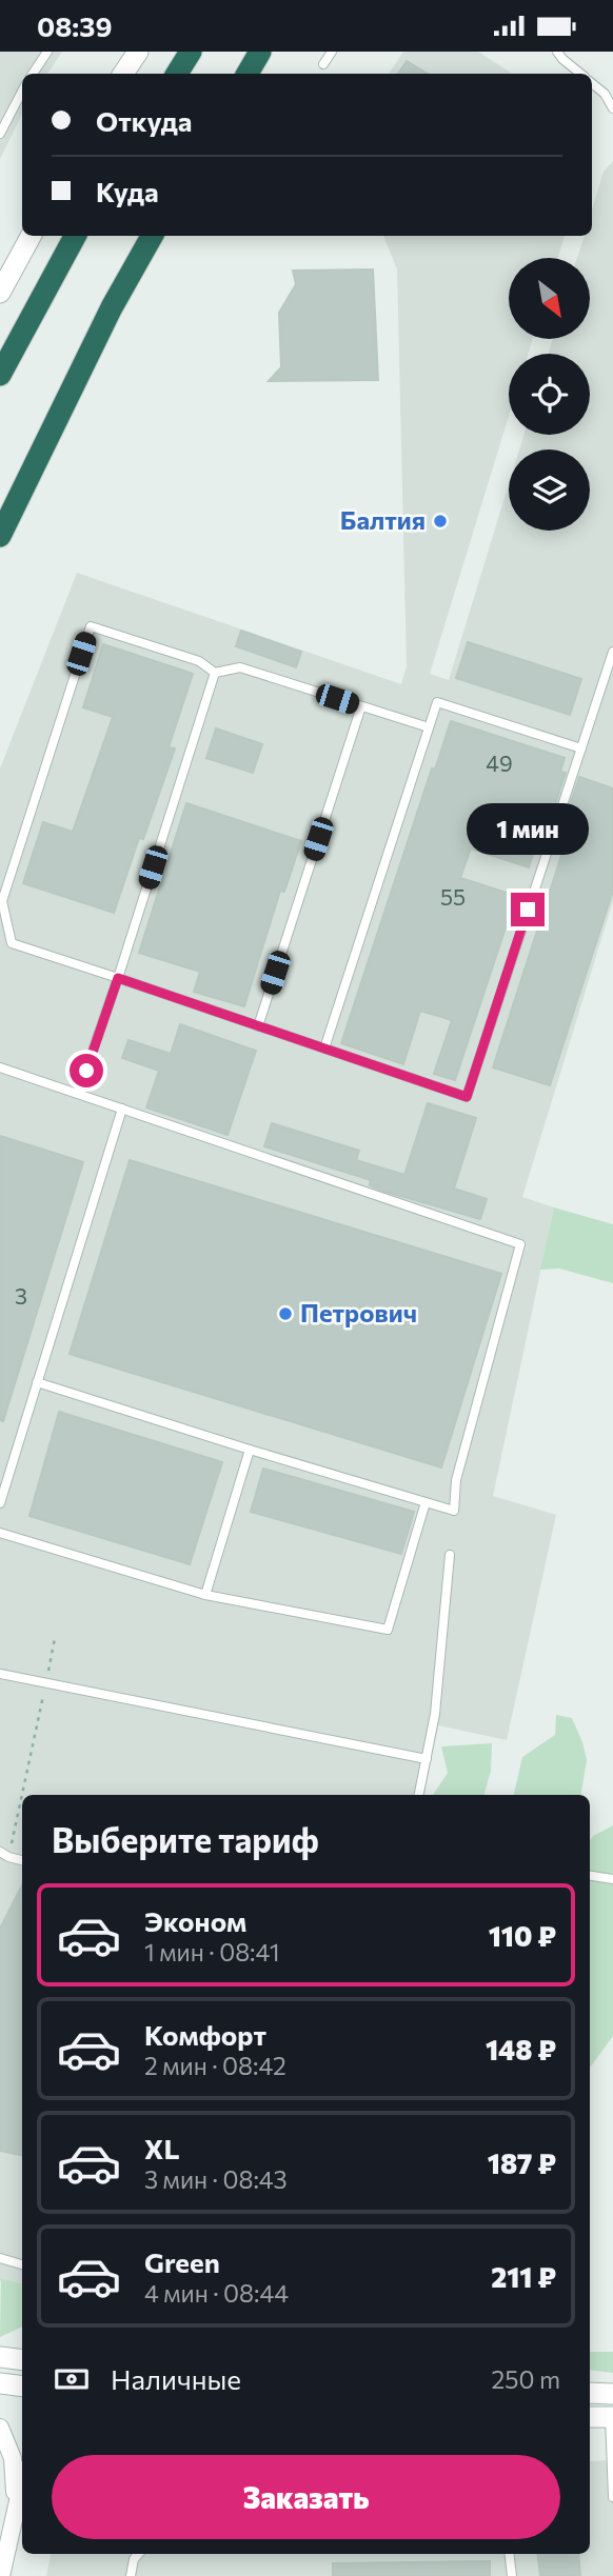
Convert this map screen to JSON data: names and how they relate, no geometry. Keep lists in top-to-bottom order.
{
  "places": ["Балтия", "Петрович"],
  "house_numbers": ["49", "55", "3"],
  "north": "bottom right",
  "page": {
    "status": "08:39",
    "banner": ["Откуда", "Куда"],
    "bubble": "1 мин",
    "heading": "Выберите тариф",
    "list": [
      {
        "name": "Эконом",
        "note": "1 мин · 08:41",
        "value": "110 ₽"
      },
      {
        "name": "Комфорт",
        "note": "2 мин · 08:42",
        "value": "148 ₽"
      },
      {
        "name": "XL",
        "note": "3 мин · 08:43",
        "value": "187 ₽"
      },
      {
        "name": "Green",
        "note": "4 мин · 08:44",
        "value": "211 ₽"
      }
    ],
    "pay": ["Наличные", "250 m"],
    "buttons": "Заказать"
  }
}
